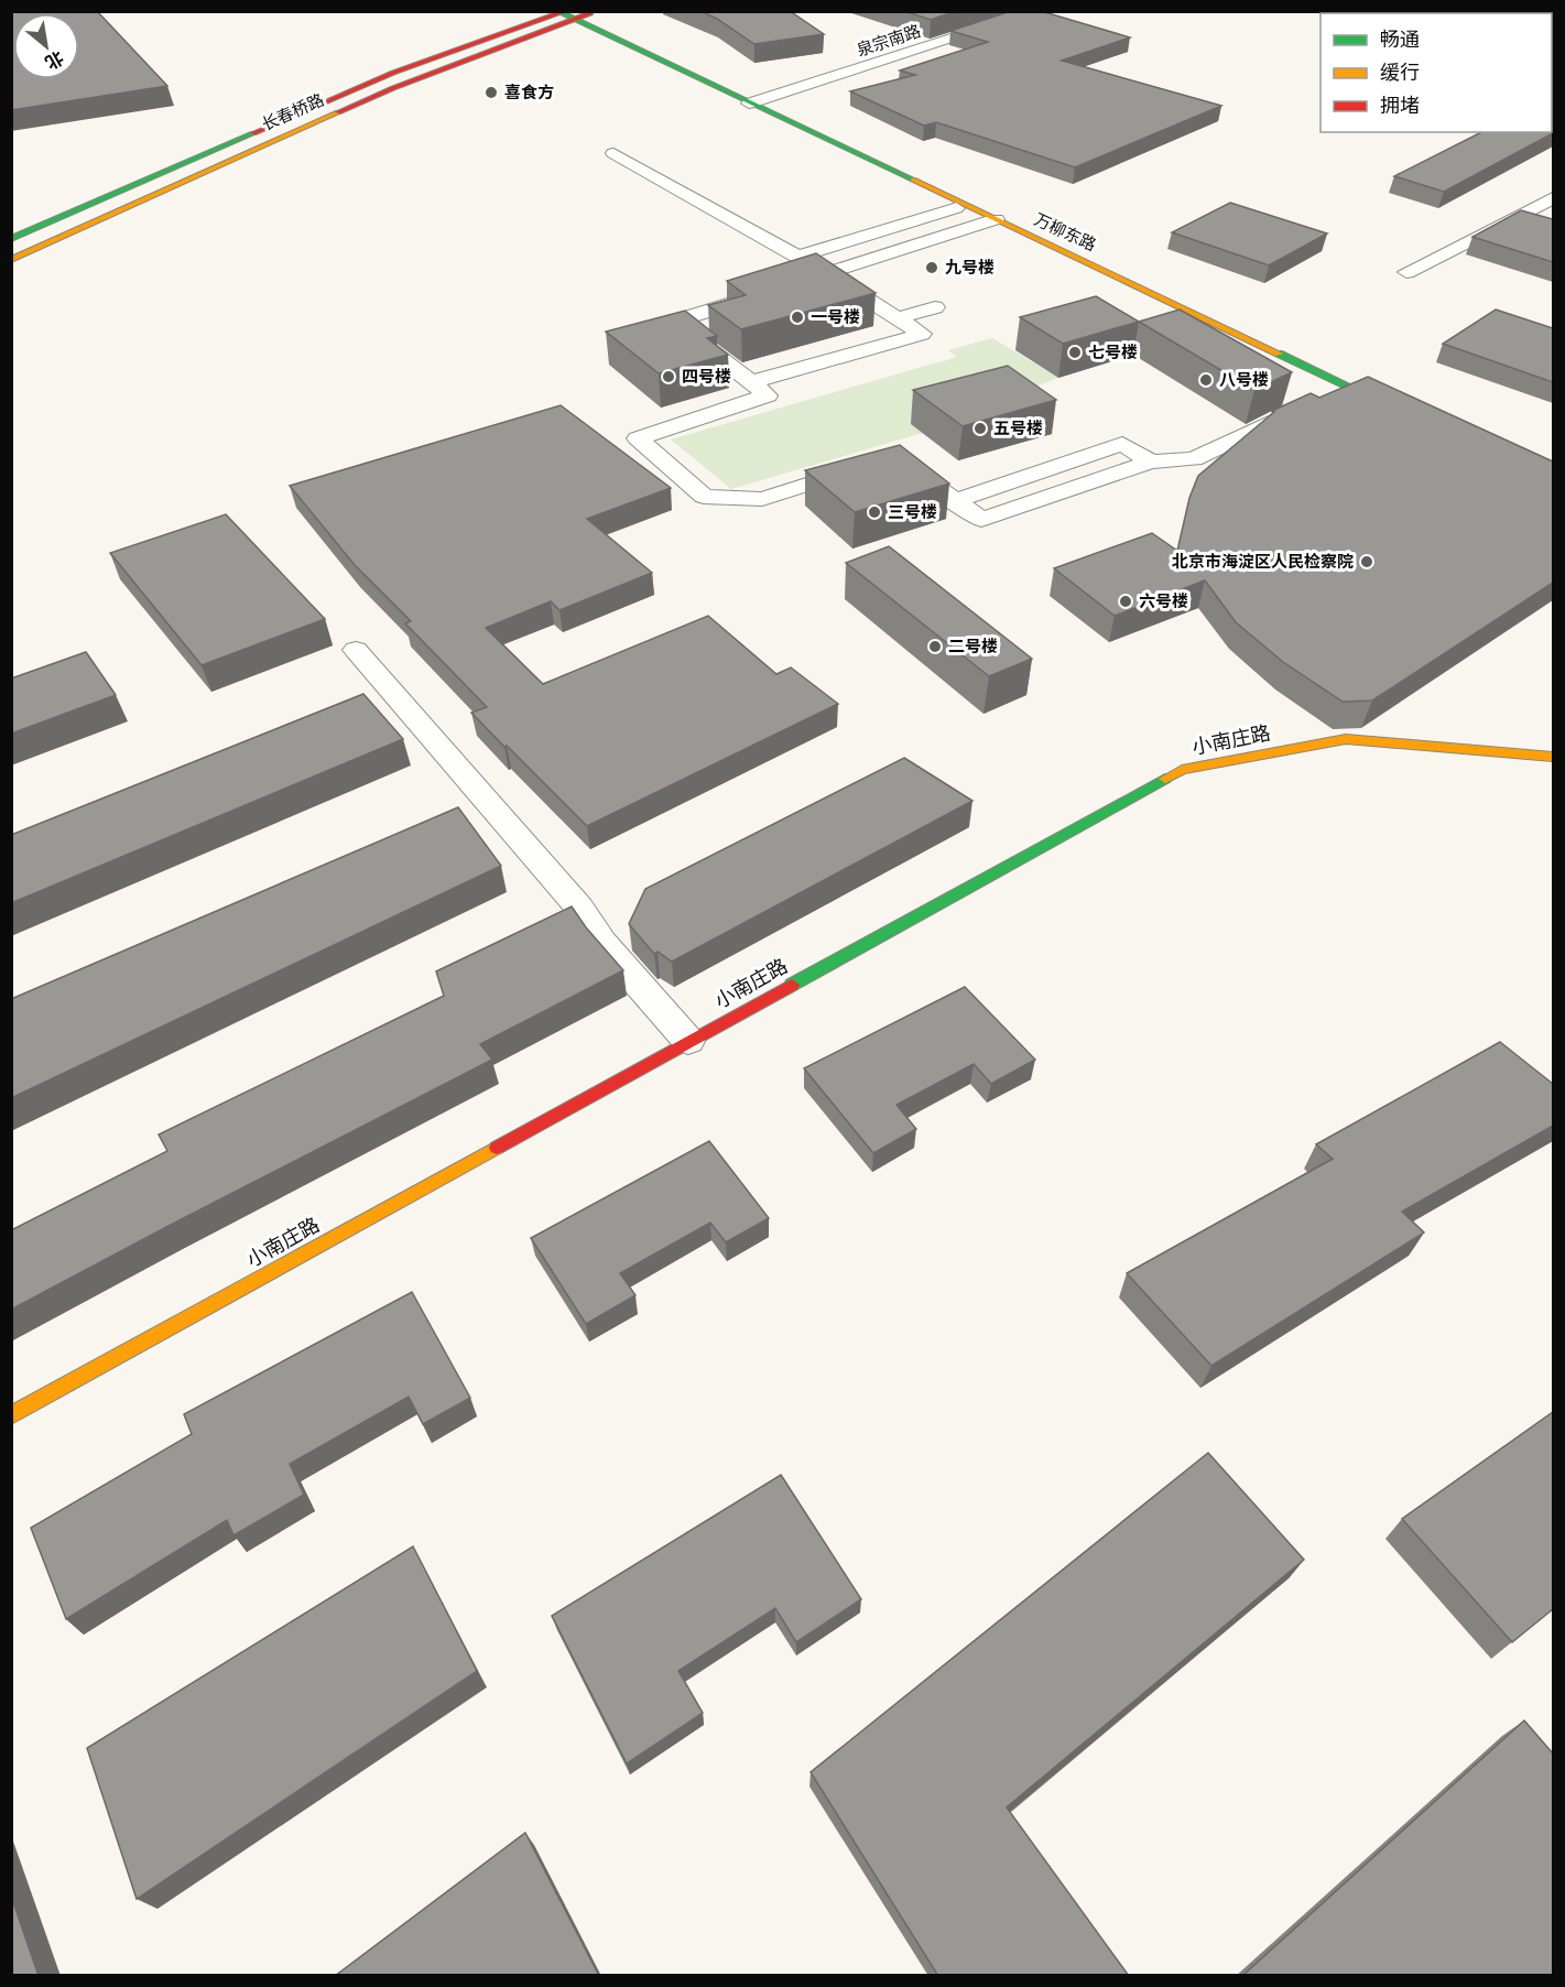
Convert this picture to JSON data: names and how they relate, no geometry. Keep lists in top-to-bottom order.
{
  "streets": {
    "street": [
      "泉宗南路",
      "长春桥路",
      "万柳东路",
      "小南庄路"
    ]
  },
  "crossings": [
    ["泉宗南路", "万柳东路"],
    ["长春桥路", "万柳东路"]
  ],
  "places": [
    "喜食方",
    "九号楼",
    "一号楼",
    "七号楼",
    "四号楼",
    "八号楼",
    "五号楼",
    "三号楼",
    "北京市海淀区人民检察院",
    "六号楼",
    "二号楼"
  ],
  "legend": ["畅通", "缓行", "拥堵"],
  "north": "bottom right"
}
